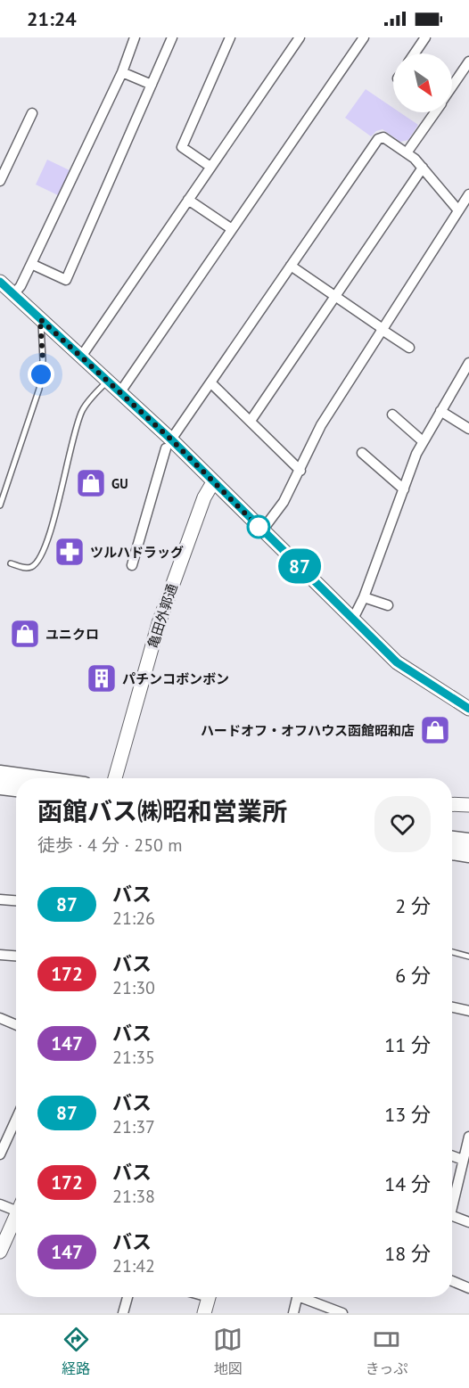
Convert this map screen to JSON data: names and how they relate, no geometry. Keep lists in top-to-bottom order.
{
  "streets": {
    "street": ["亀田外郭通"]
  },
  "places": {
    "shop": ["GU", "ユニクロ", "ハードオフ・オフハウス函館昭和店"],
    "pharmacy": ["ツルハドラッグ"],
    "building": ["パチンコボンボン"]
  },
  "lines": ["bus line 87"],
  "north": "bottom right",
  "page": {
    "status": "21:24",
    "on_map": "87",
    "heading": ["函館バス㈱昭和営業所", "徒歩 · 4 分 · 250 m"],
    "list": [
      {
        "mark": "87",
        "name": "バス",
        "note": "21:26",
        "value": "2 分"
      },
      {
        "mark": "172",
        "name": "バス",
        "note": "21:30",
        "value": "6 分"
      },
      {
        "mark": "147",
        "name": "バス",
        "note": "21:35",
        "value": "11 分"
      },
      {
        "mark": "87",
        "name": "バス",
        "note": "21:37",
        "value": "13 分"
      },
      {
        "mark": "172",
        "name": "バス",
        "note": "21:38",
        "value": "14 分"
      },
      {
        "mark": "147",
        "name": "バス",
        "note": "21:42",
        "value": "18 分"
      }
    ],
    "tabs": ["経路", "地図", "きっぷ"]
  }
}
